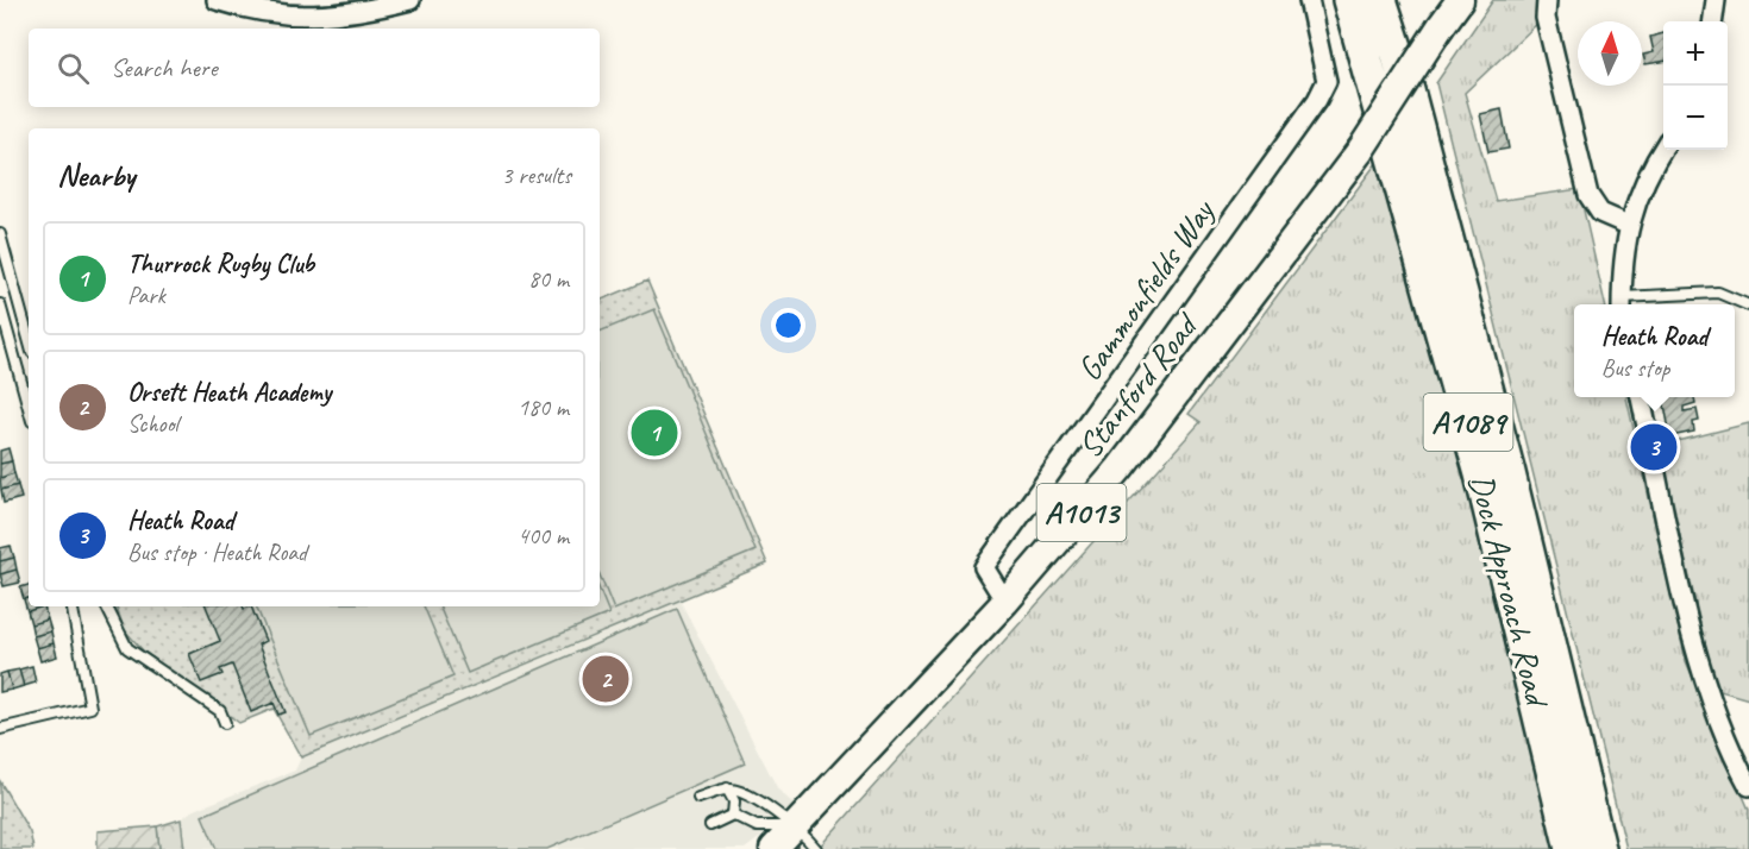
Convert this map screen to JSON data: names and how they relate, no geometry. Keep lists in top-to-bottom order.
{
  "streets": {
    "highway": ["A1089", "Dock Approach Road"],
    "main road": ["Stanford Road", "A1013"],
    "street": ["Gammonfields Way"]
  },
  "crossings": [
    ["Gammonfields Way", "Stanford Road"]
  ],
  "north": "top",
  "page": {
    "map_buttons": ["+", "−"],
    "search": "Search here",
    "heading": ["Nearby", "3 results"],
    "list": [
      {
        "mark": "1",
        "name": "Thurrock Rugby Club",
        "note": "Park",
        "value": "80 m"
      },
      {
        "mark": "2",
        "name": "Orsett Heath Academy",
        "note": "School",
        "value": "180 m"
      },
      {
        "mark": "3",
        "name": "Heath Road",
        "note": "Bus stop · Heath Road",
        "value": "400 m"
      }
    ],
    "popup": ["Heath Road", "Bus stop"],
    "pins": ["1", "3", "2"]
  }
}
